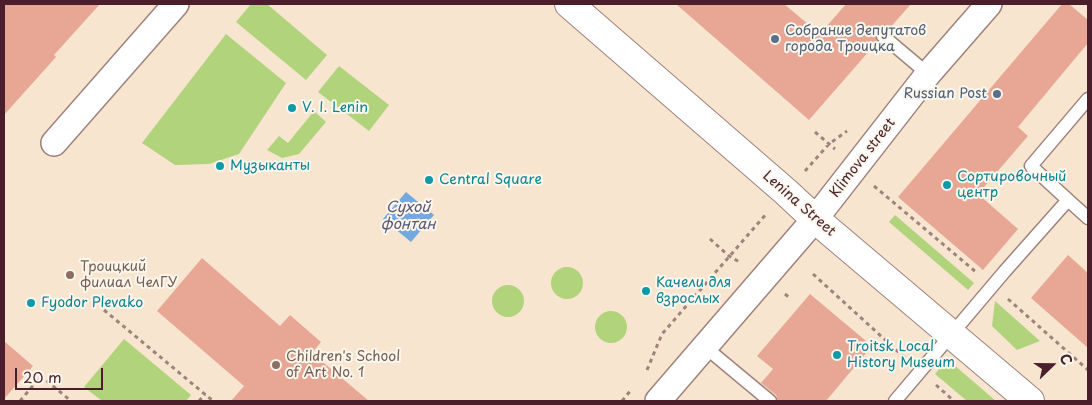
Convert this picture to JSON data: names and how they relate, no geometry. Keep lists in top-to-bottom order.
{
  "streets": {
    "street": ["Klimova street", "Lenina Street"]
  },
  "crossings": [
    ["Klimova street", "Lenina Street"]
  ],
  "water": ["Сухой фонтан"],
  "places": [
    "Собрание депутатов города Троицка",
    "Russian Post",
    "V. I. Lenin",
    "Музыканты",
    "Central Square",
    "Сортировочный центр",
    "Троицкий филиал ЧелГУ",
    "Качели для взрослых",
    "Fyodor Plevako",
    "Troitsk Local History Museum",
    "Children's School of Art No. 1"
  ],
  "scale_bar": "20 m",
  "north": "right"
}
